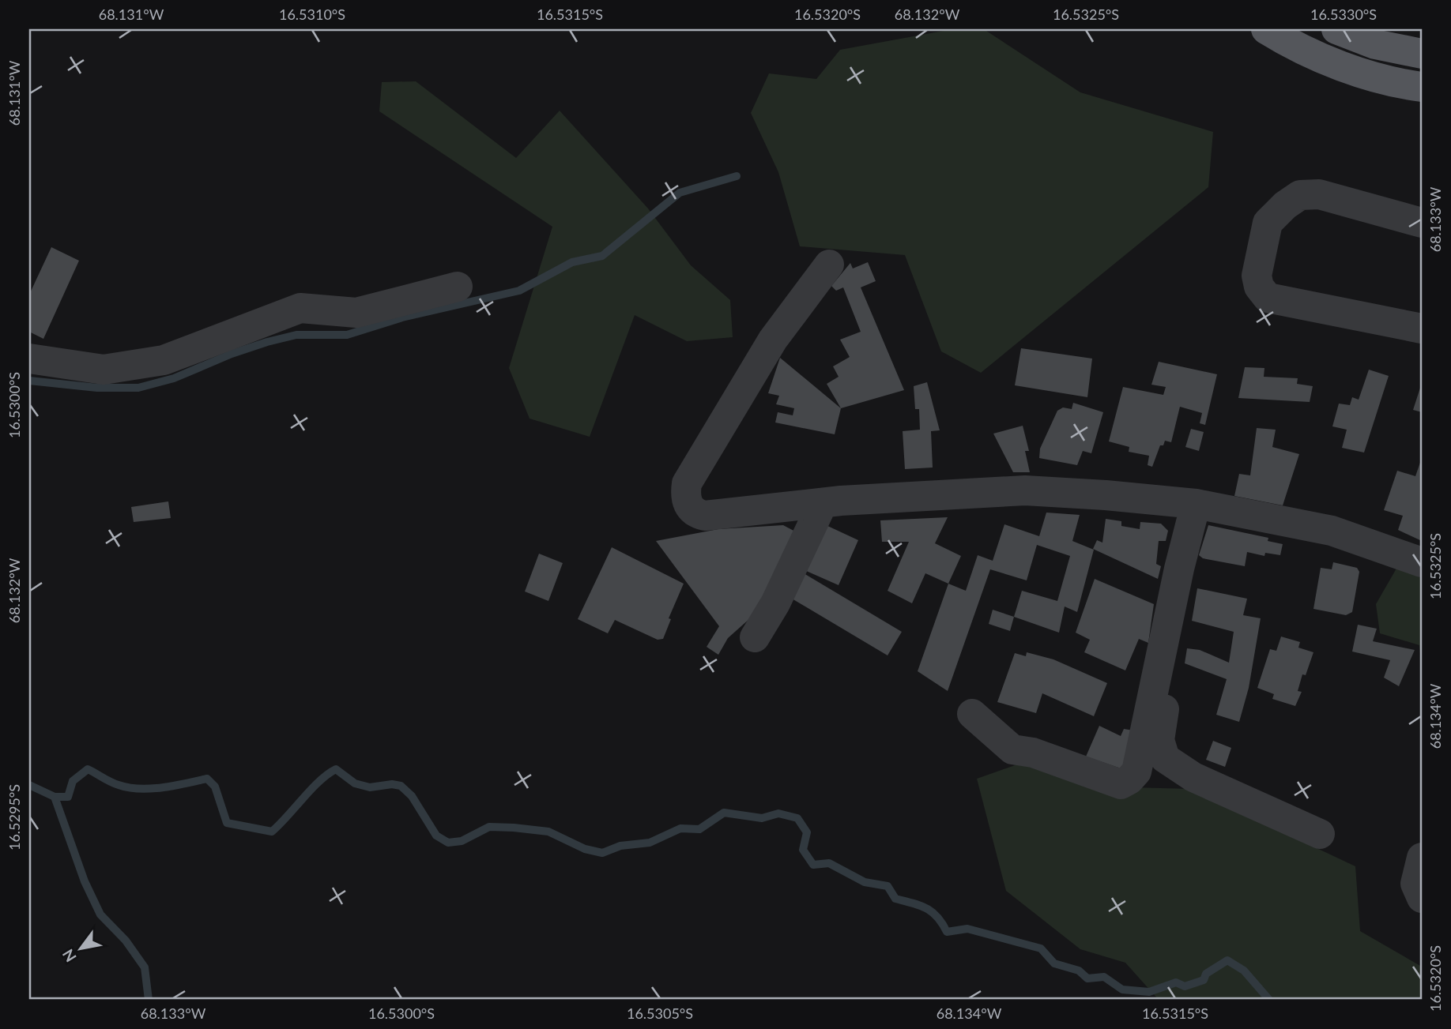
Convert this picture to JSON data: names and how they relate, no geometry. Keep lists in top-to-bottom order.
{
  "north": "bottom left",
  "coordinates": [
    "68.131°W",
    "16.5310°S",
    "16.5315°S",
    "16.5320°S",
    "68.132°W",
    "16.5325°S",
    "16.5330°S",
    "68.133°W",
    "16.5300°S",
    "68.134°W",
    "16.5295°S",
    "16.5305°S"
  ]
}
